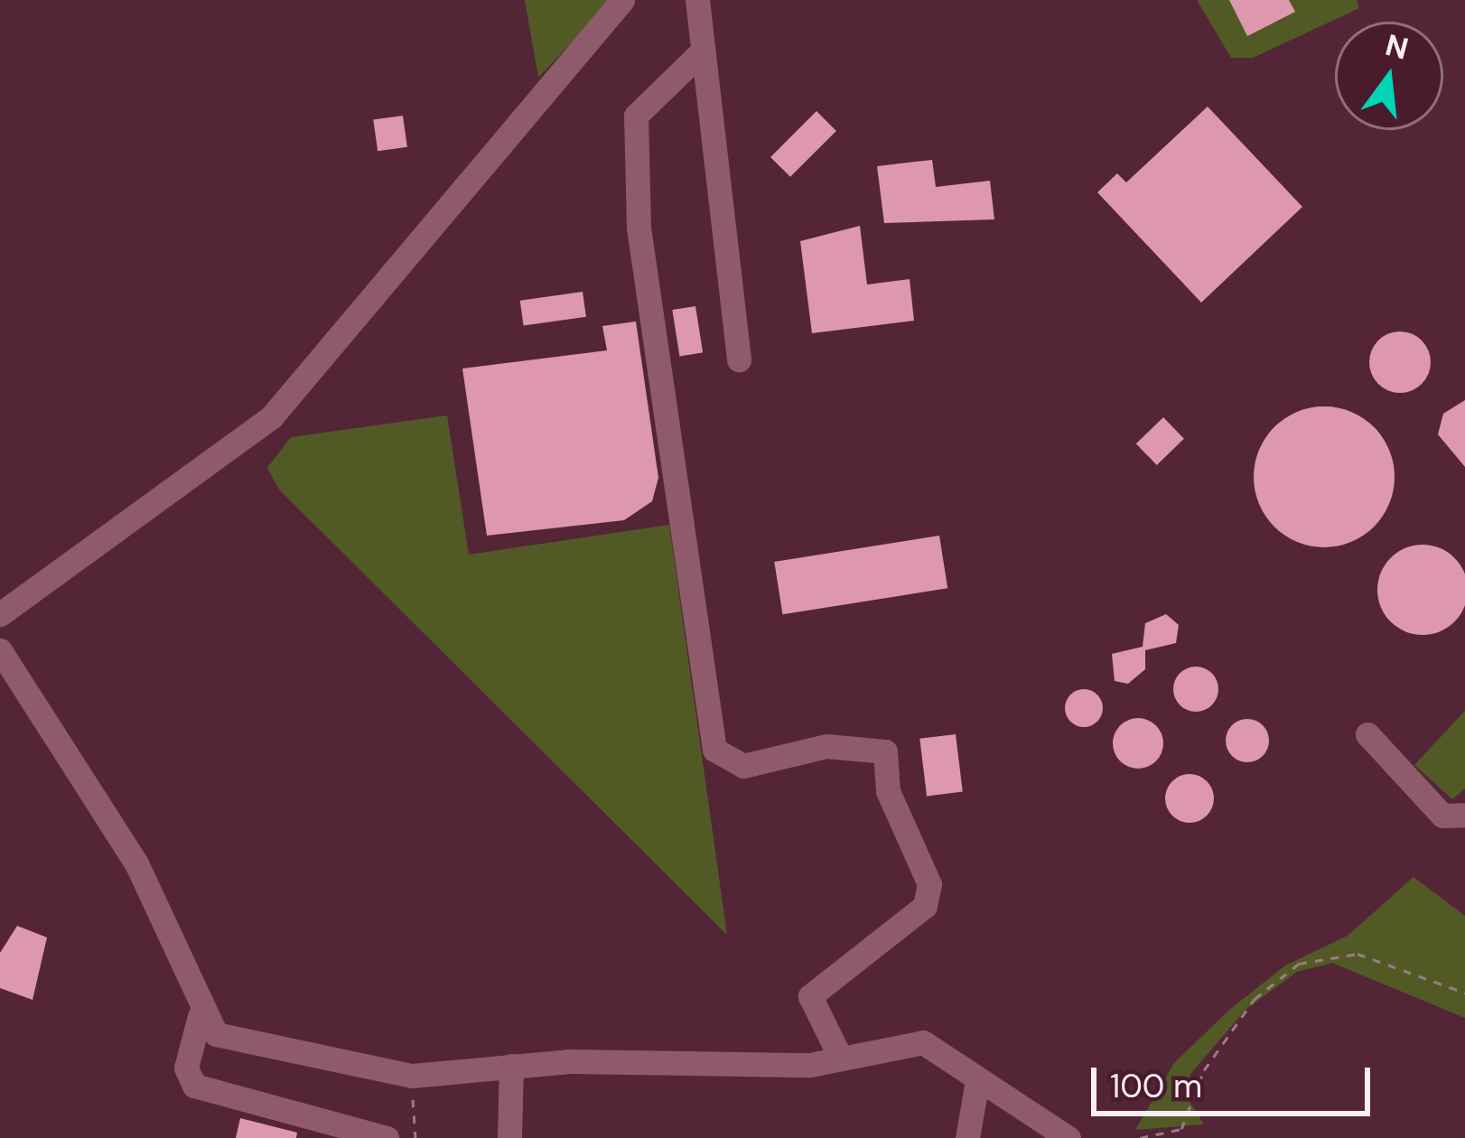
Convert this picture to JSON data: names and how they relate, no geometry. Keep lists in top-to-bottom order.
{
  "scale_bar": "100 m",
  "north": "top"
}
